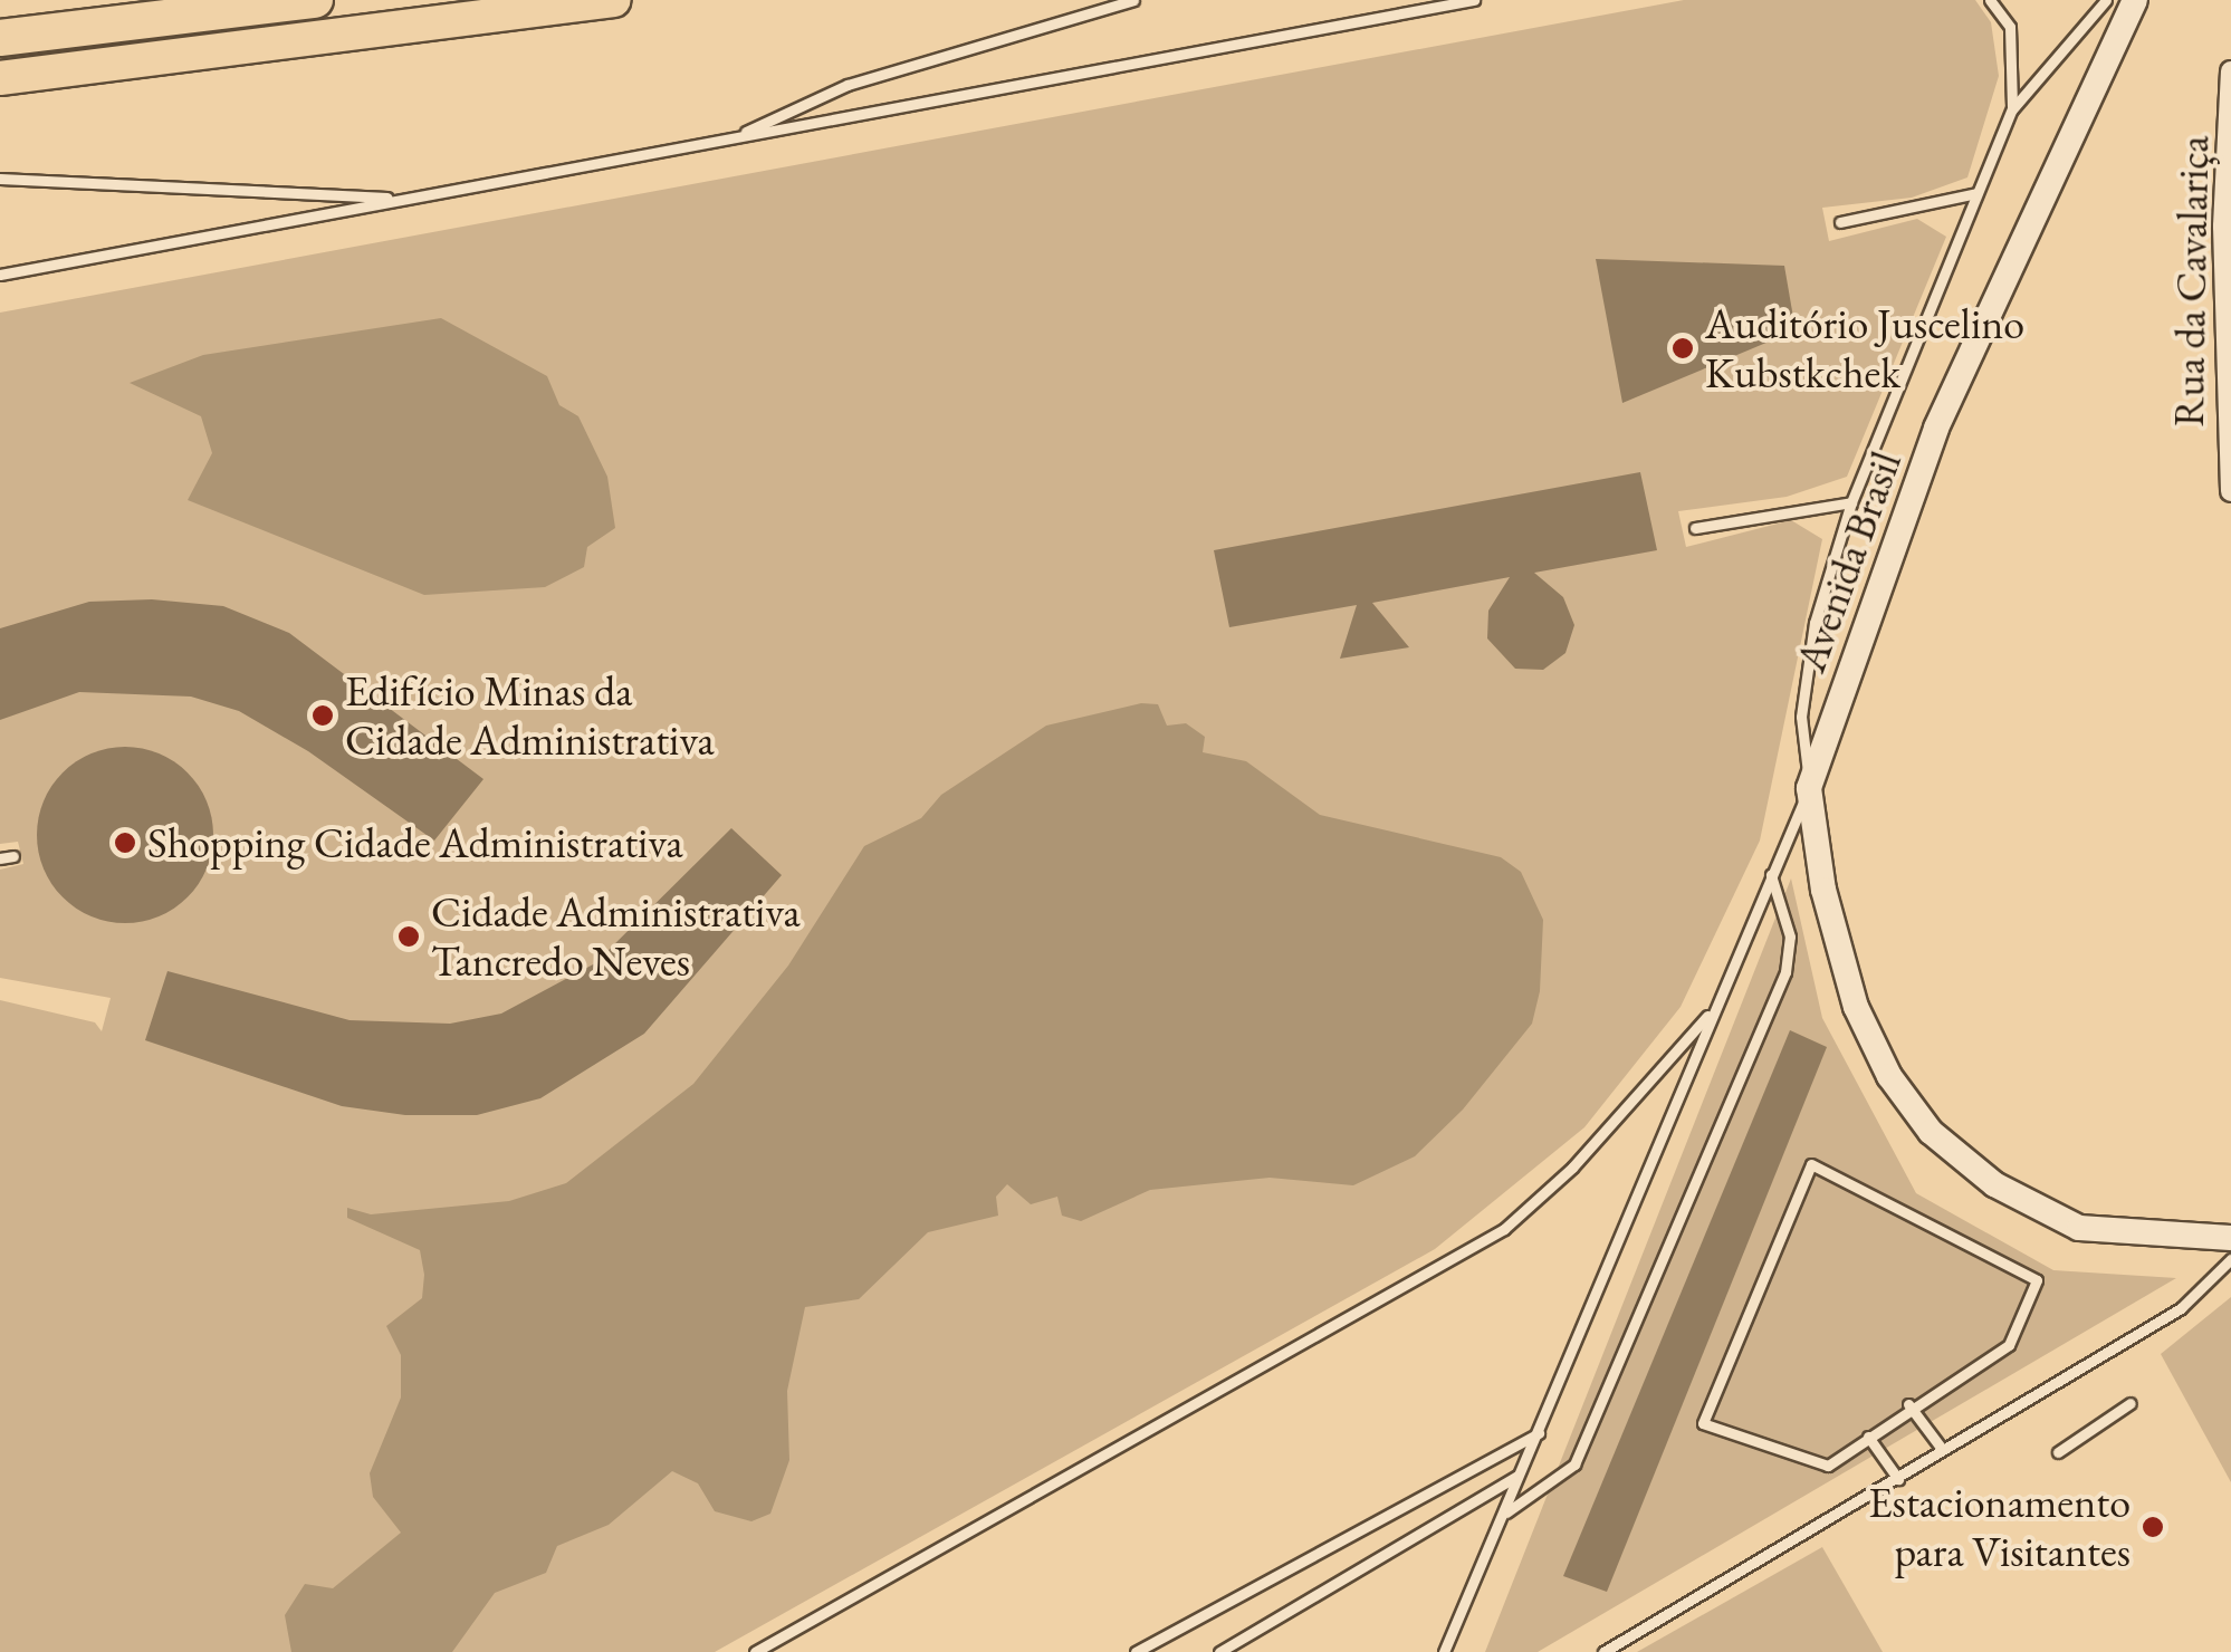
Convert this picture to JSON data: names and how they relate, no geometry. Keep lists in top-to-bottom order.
{
  "streets": {
    "street": ["Rua da Cavalariça", "Avenida Brasil"]
  },
  "places": [
    "Auditório Juscelino Kubstkchek",
    "Edifício Minas da Cidade Administrativa",
    "Shopping Cidade Administrativa",
    "Cidade Administrativa Tancredo Neves",
    "Estacionamento para Visitantes"
  ]
}
